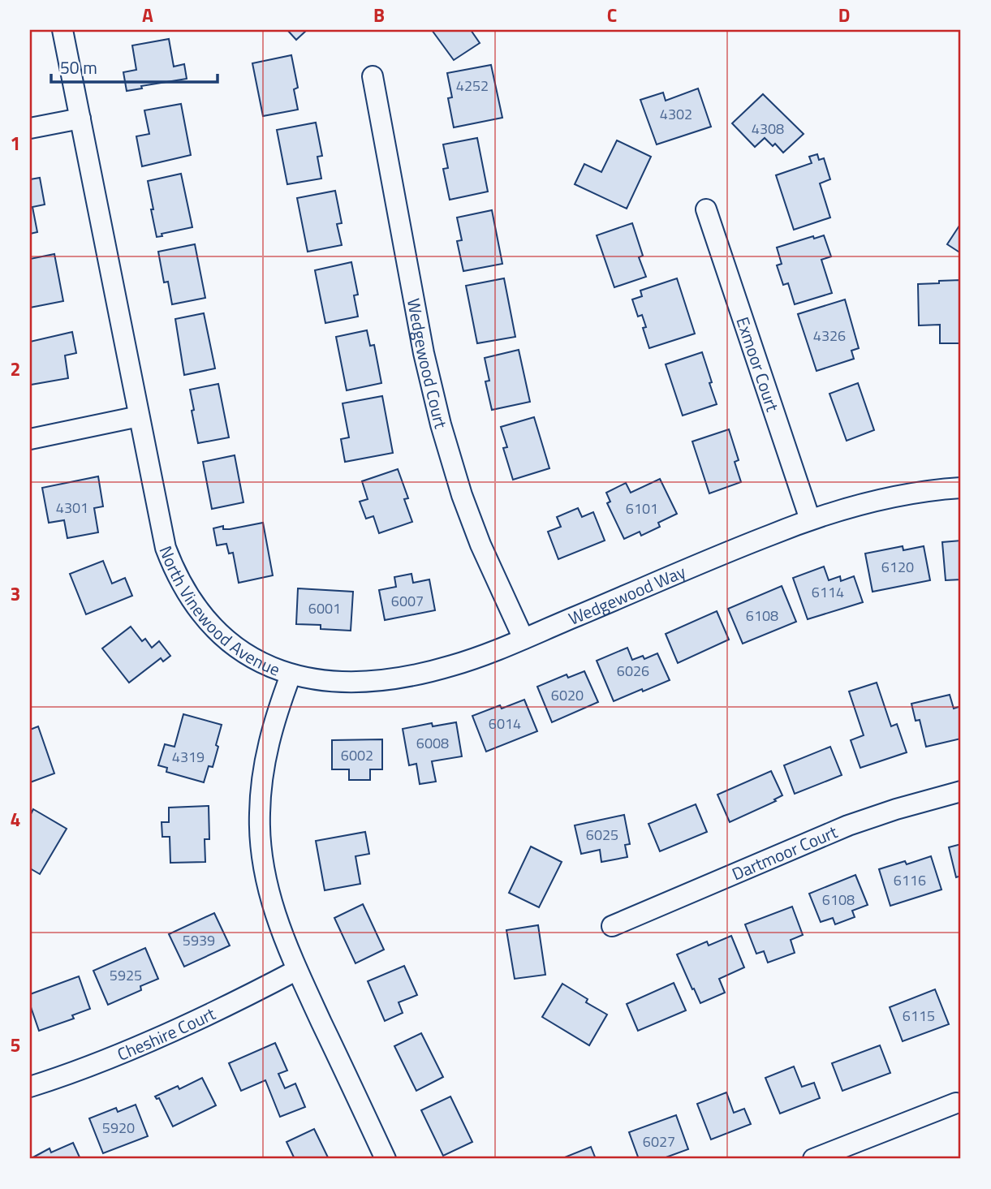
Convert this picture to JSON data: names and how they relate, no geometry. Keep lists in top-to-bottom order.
{
  "streets": {
    "street": [
      "Wedgewood Court",
      "Exmoor Court",
      "Wedgewood Way",
      "North Vinewood Avenue",
      "Dartmoor Court",
      "Cheshire Court"
    ]
  },
  "crossings": [
    ["Wedgewood Court", "Wedgewood Way"],
    ["Exmoor Court", "Wedgewood Way"],
    ["Wedgewood Way", "North Vinewood Avenue"],
    ["North Vinewood Avenue", "Cheshire Court"]
  ],
  "house_numbers": [
    "4252",
    "4302",
    "4308",
    "4326",
    "4301",
    "6101",
    "6120",
    "6114",
    "6007",
    "6001",
    "6108",
    "6026",
    "6020",
    "6014",
    "6008",
    "6002",
    "4319",
    "6025",
    "6116",
    "6108",
    "5939",
    "5925",
    "6115",
    "5920",
    "6027"
  ],
  "scale_bar": "50 m",
  "grid": {
    "columns": [
      "A",
      "B",
      "C",
      "D"
    ],
    "rows": [
      "1",
      "2",
      "3",
      "4",
      "5"
    ]
  }
}
